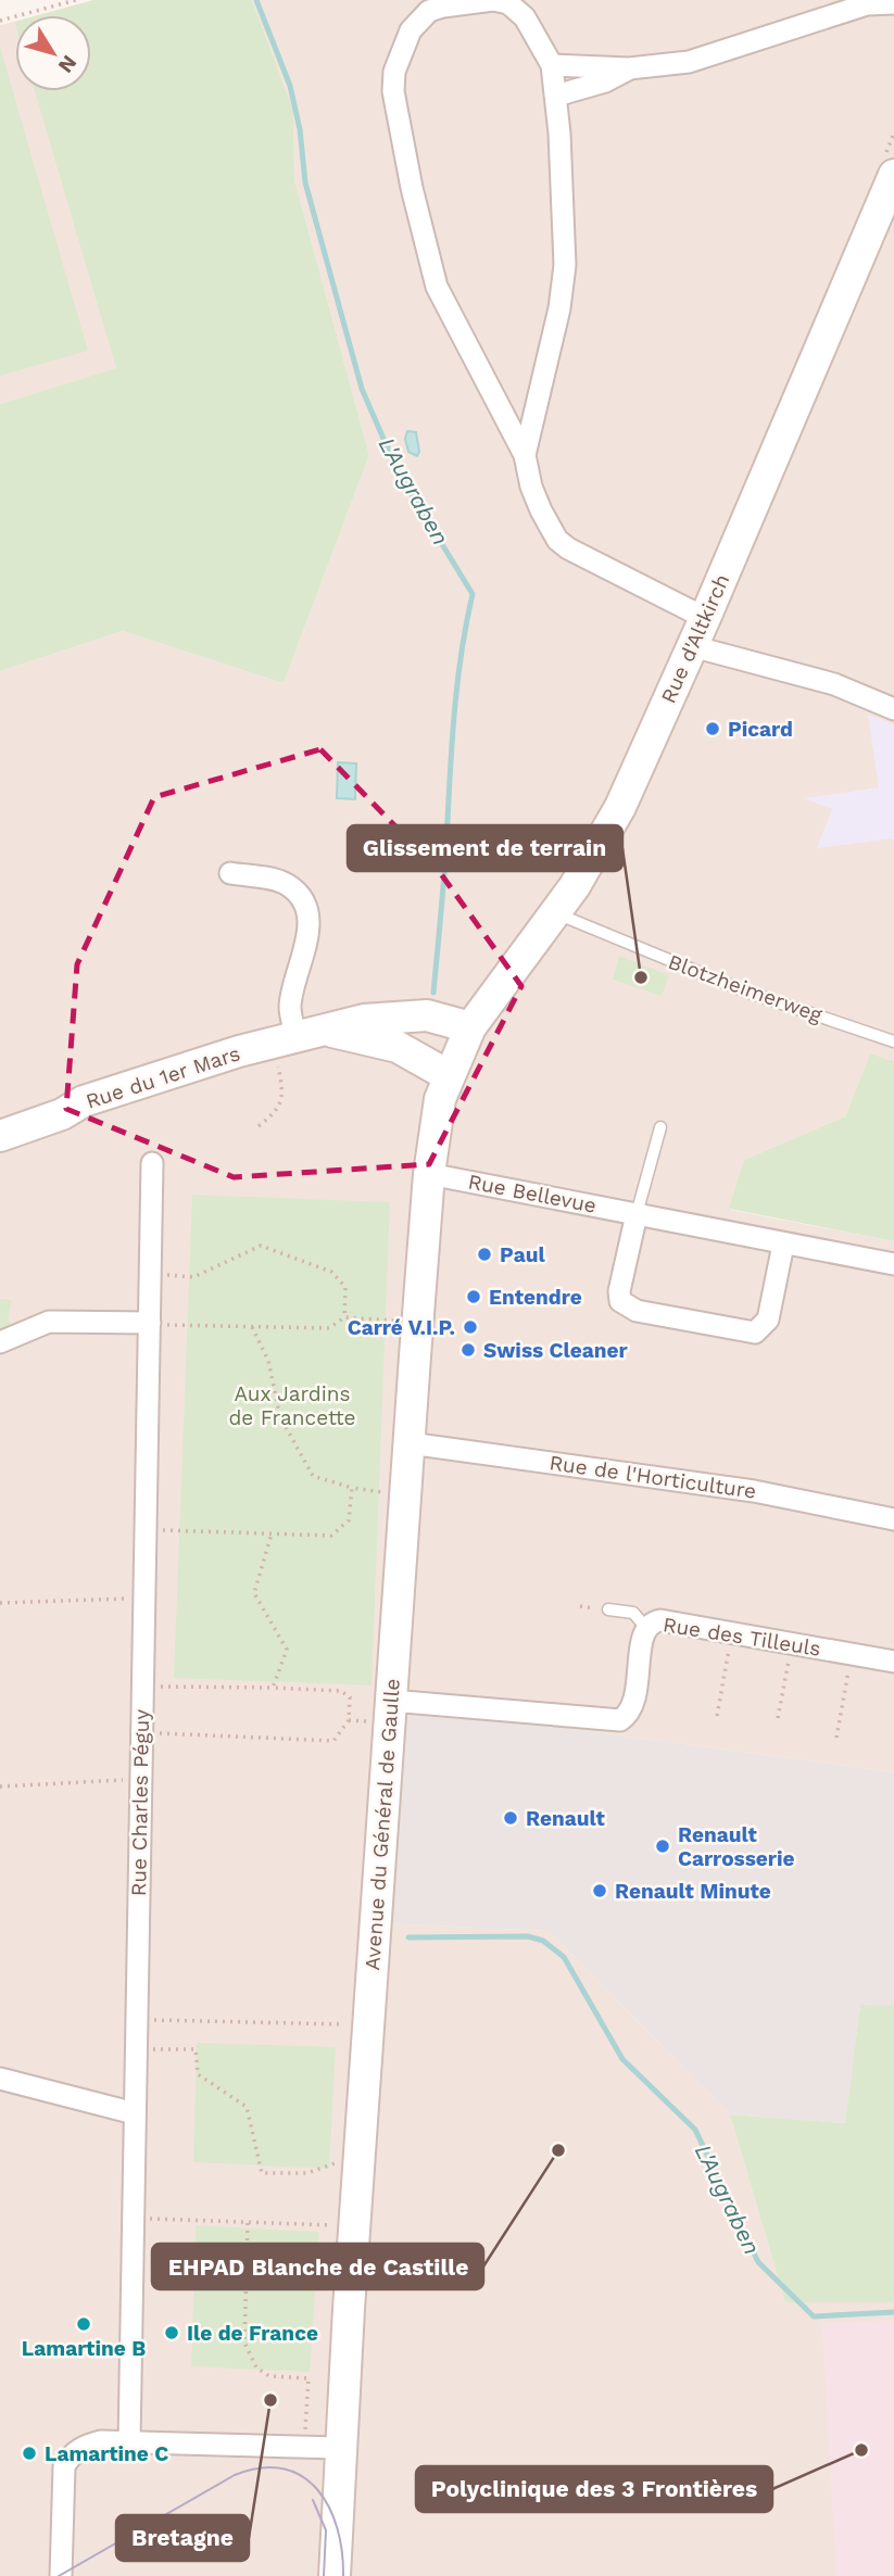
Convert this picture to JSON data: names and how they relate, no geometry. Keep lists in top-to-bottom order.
{
  "streets": {
    "main road": ["Rue d'Altkirch", "Rue du 1er Mars", "Avenue du Général de Gaulle"],
    "street": [
      "Rue Bellevue",
      "Rue de l'Horticulture",
      "Rue des Tilleuls",
      "Rue Charles Péguy"
    ],
    "lane": ["Blotzheimerweg"]
  },
  "crossings": [
    ["Rue d'Altkirch", "Blotzheimerweg"],
    ["Rue d'Altkirch", "Rue du 1er Mars"],
    ["Rue d'Altkirch", "Avenue du Général de Gaulle"],
    ["Rue du 1er Mars", "Avenue du Général de Gaulle"],
    ["Rue Bellevue", "Avenue du Général de Gaulle"],
    ["Rue de l'Horticulture", "Avenue du Général de Gaulle"],
    ["Rue des Tilleuls", "Avenue du Général de Gaulle"]
  ],
  "water": ["L'Augraben"],
  "parks": ["Aux Jardins de Francette"],
  "places": [
    "Picard",
    "Glissement de terrain",
    "Paul",
    "Entendre",
    "Carré V.I.P.",
    "Swiss Cleaner",
    "Renault",
    "Renault Carrosserie",
    "Renault Minute",
    "EHPAD Blanche de Castille",
    "Lamartine B",
    "Ile de France",
    "Bretagne",
    "Polyclinique des 3 Frontières",
    "Lamartine C"
  ],
  "north": "bottom right"
}
